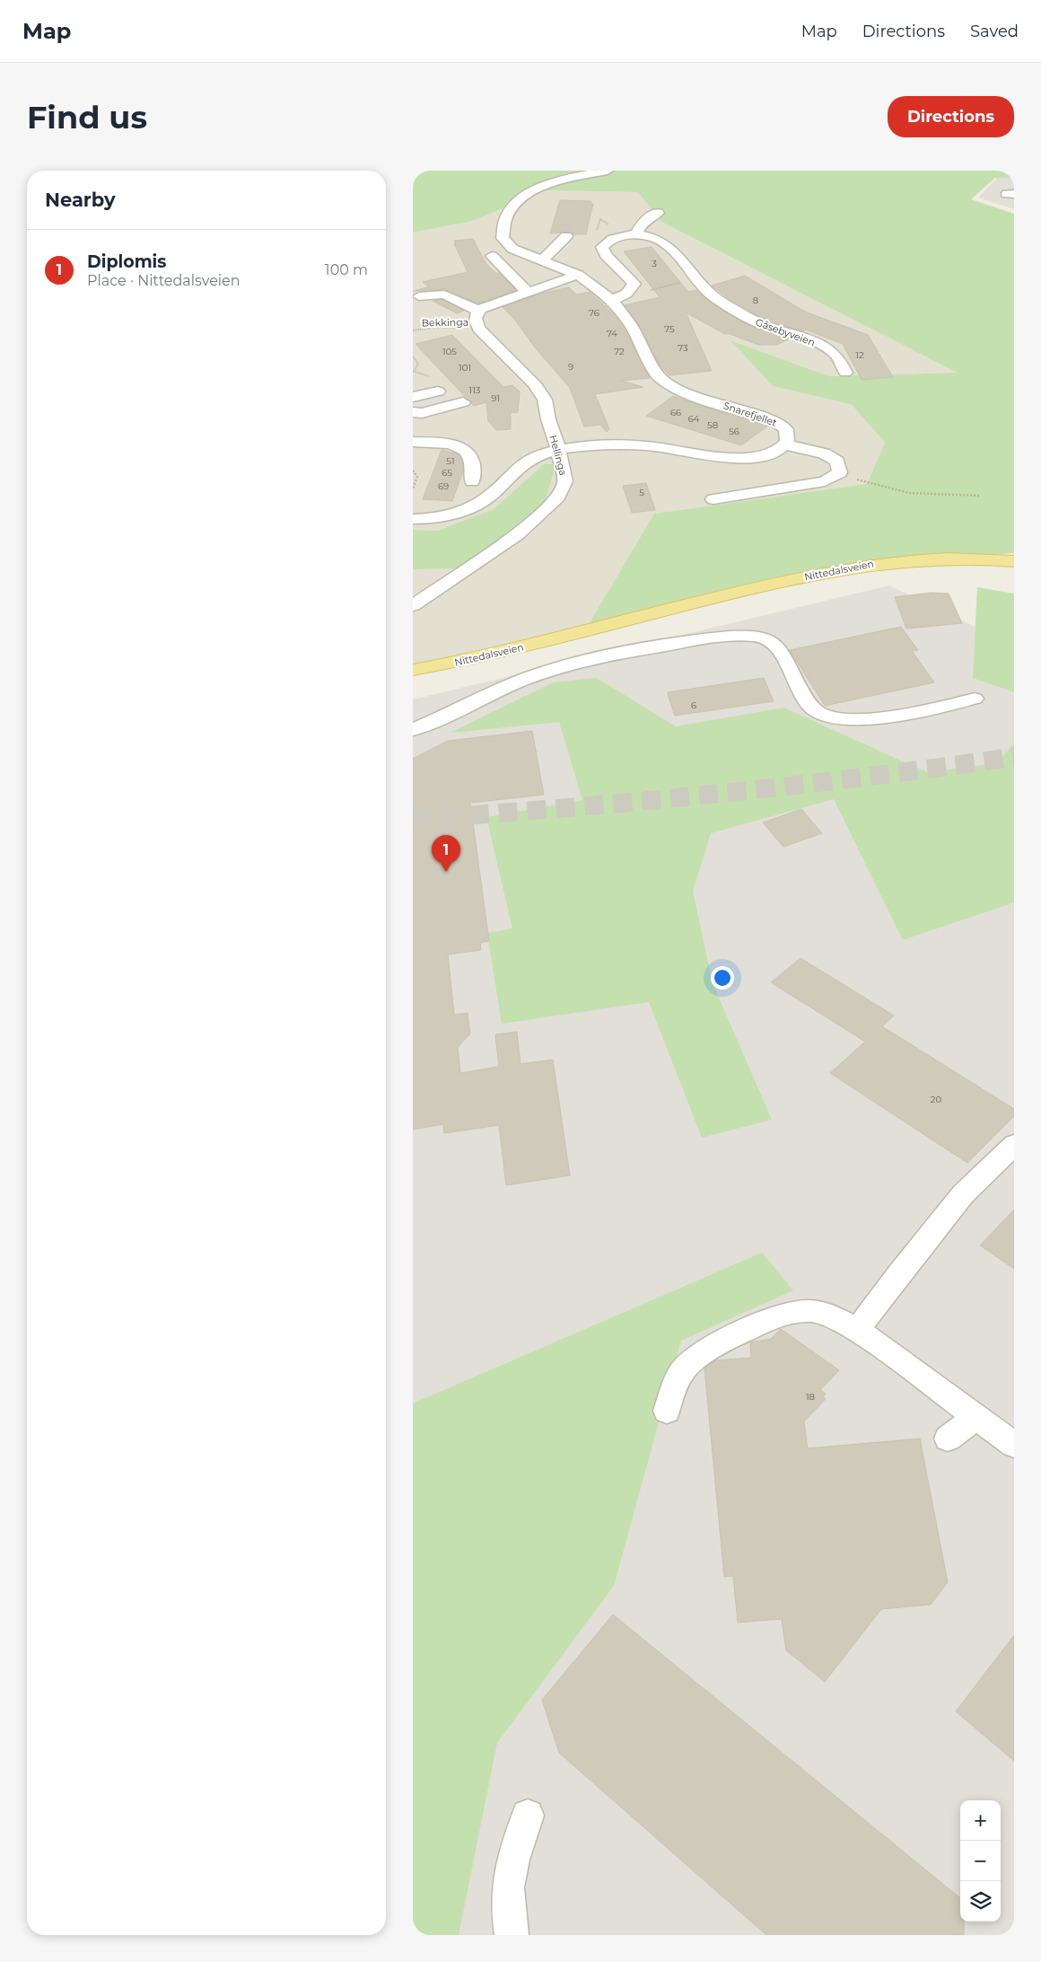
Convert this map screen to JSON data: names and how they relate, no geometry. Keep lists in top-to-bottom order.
{
  "streets": {
    "main road": ["Nittedalsveien"],
    "street": ["Gåsebyveien", "Snarefjellet", "Hellinga"],
    "path": ["Bekkinga"]
  },
  "crossings": [
    ["Bekkinga", "Hellinga"],
    ["Gåsebyveien", "Snarefjellet"]
  ],
  "house_numbers": [
    "3",
    "8",
    "76",
    "75",
    "74",
    "73",
    "105",
    "72",
    "12",
    "9",
    "101",
    "113",
    "91",
    "66",
    "64",
    "58",
    "56",
    "51",
    "65",
    "69",
    "5",
    "6",
    "20",
    "18"
  ],
  "page": {
    "header": "Map",
    "nav": ["Map", "Directions", "Saved"],
    "buttons": "Directions",
    "title": "Find us",
    "heading": "Nearby",
    "list": [
      {
        "mark": "1",
        "name": "Diplomis",
        "note": "Place · Nittedalsveien",
        "value": "100 m"
      }
    ],
    "pins": "1",
    "map_buttons": ["+", "−"]
  }
}
